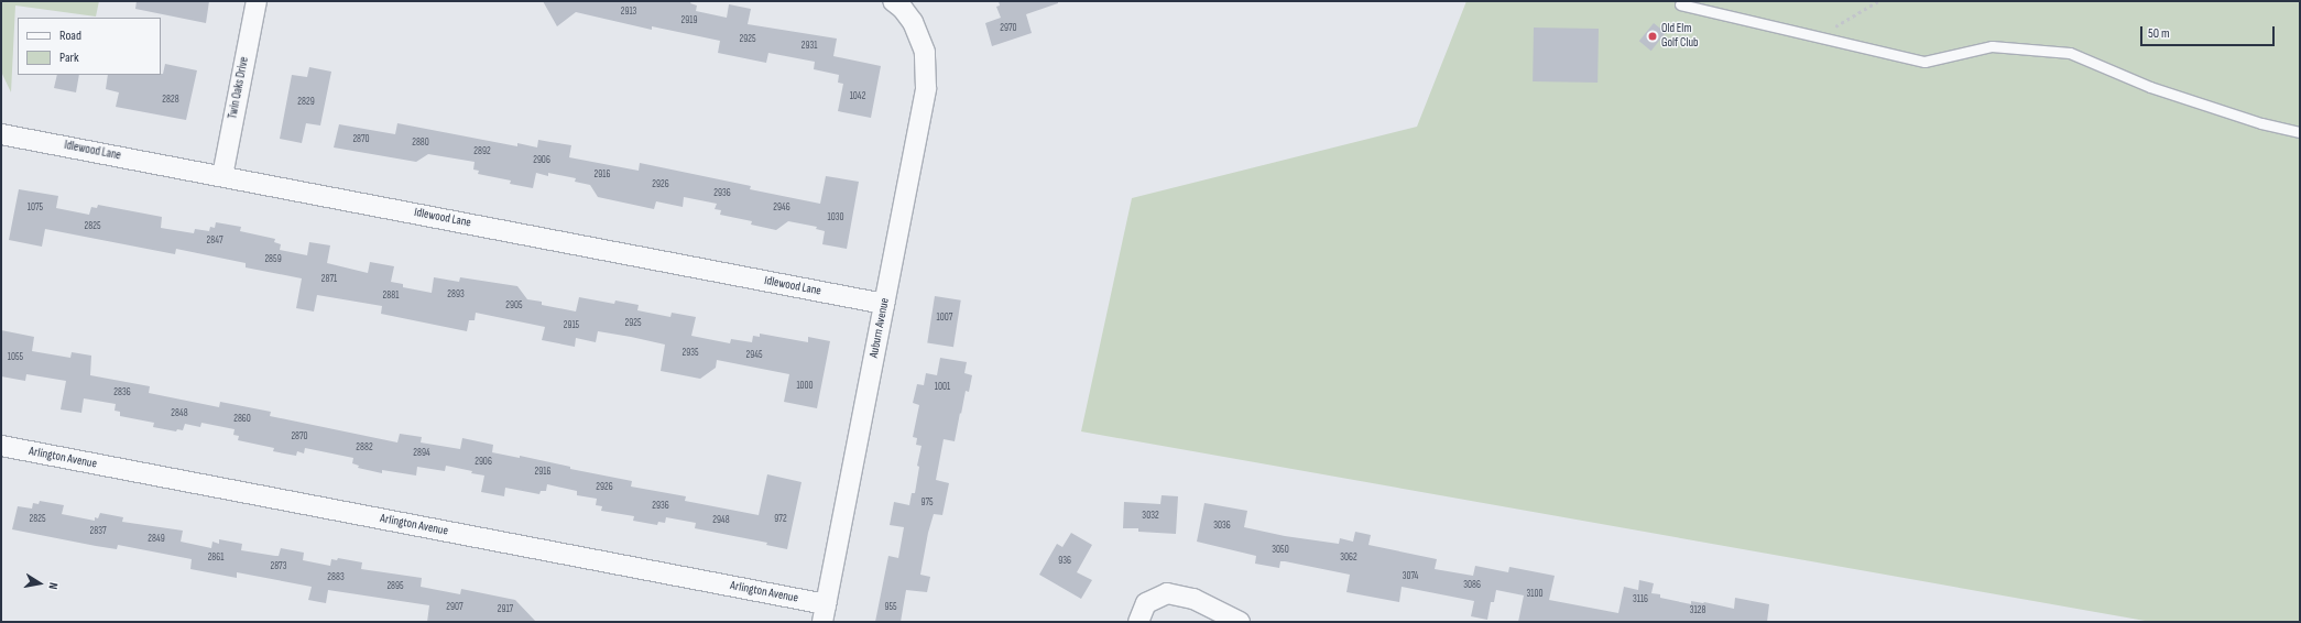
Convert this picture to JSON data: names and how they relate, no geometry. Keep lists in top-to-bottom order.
{
  "streets": {
    "street": [
      "Twin Oaks Drive",
      "Idlewood Lane",
      "Auburn Avenue",
      "Arlington Avenue"
    ]
  },
  "crossings": [
    ["Twin Oaks Drive", "Idlewood Lane"],
    ["Idlewood Lane", "Auburn Avenue"],
    ["Auburn Avenue", "Arlington Avenue"]
  ],
  "places": ["Old Elm Golf Club"],
  "house_numbers": [
    "2913",
    "2919",
    "2970",
    "2925",
    "2931",
    "1042",
    "2828",
    "2829",
    "2870",
    "2880",
    "2892",
    "2906",
    "2916",
    "2926",
    "2936",
    "1075",
    "2946",
    "1030",
    "2825",
    "2847",
    "2859",
    "2871",
    "2893",
    "2881",
    "2905",
    "1007",
    "2925",
    "2915",
    "2935",
    "2945",
    "1055",
    "1000",
    "1001",
    "2836",
    "2848",
    "2860",
    "2870",
    "2882",
    "2894",
    "2906",
    "2916",
    "2926",
    "975",
    "2936",
    "3032",
    "2825",
    "972",
    "2948",
    "3036",
    "2837",
    "2849",
    "3050",
    "2861",
    "3062",
    "936",
    "2873",
    "3074",
    "2883",
    "3086",
    "2895",
    "3100",
    "3116",
    "2907",
    "955",
    "2917",
    "3128"
  ],
  "legend": ["Road", "Park"],
  "scale_bar": "50 m",
  "north": "right"
}
